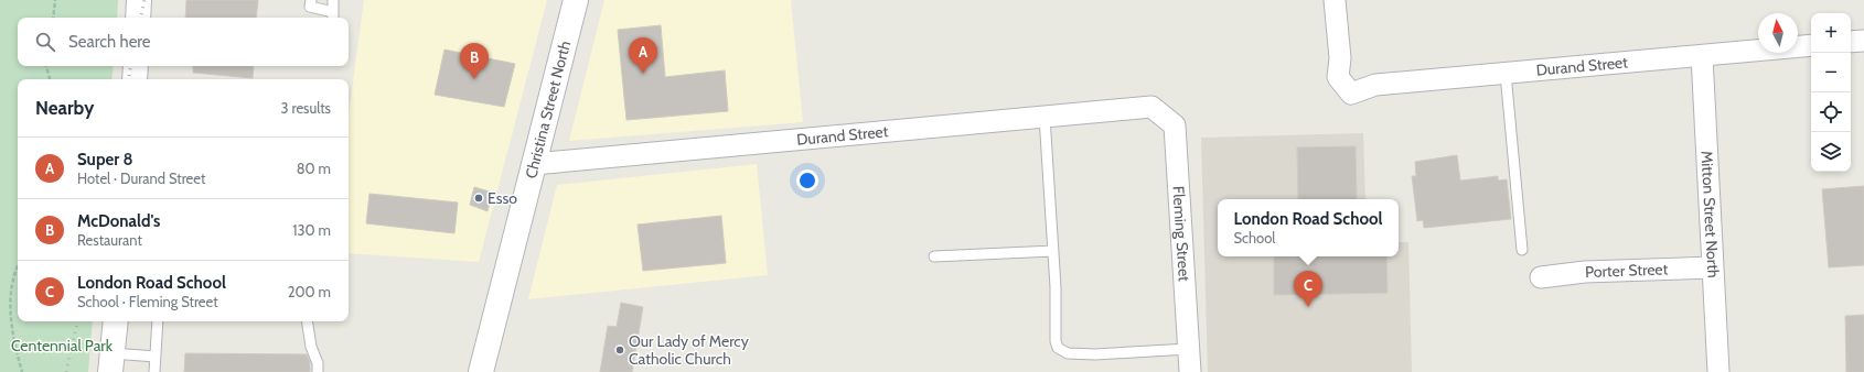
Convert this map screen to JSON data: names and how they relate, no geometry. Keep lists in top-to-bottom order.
{
  "streets": {
    "main road": ["Christina Street North"],
    "street": [
      "Durand Street",
      "Mitton Street North",
      "Fleming Street",
      "Porter Street"
    ]
  },
  "crossings": [
    ["Durand Street", "Christina Street North"],
    ["Durand Street", "Mitton Street North"],
    ["Durand Street", "Fleming Street"],
    ["Mitton Street North", "Porter Street"]
  ],
  "parks": ["Centennial Park"],
  "places": ["Esso", "Our Lady of Mercy Catholic Church"],
  "north": "top",
  "page": {
    "map_buttons": ["+", "−"],
    "search": "Search here",
    "pins": ["A", "B", "C"],
    "heading": ["Nearby", "3 results"],
    "list": [
      {
        "mark": "A",
        "name": "Super 8",
        "note": "Hotel · Durand Street",
        "value": "80 m"
      },
      {
        "mark": "B",
        "name": "McDonald's",
        "note": "Restaurant",
        "value": "130 m"
      },
      {
        "mark": "C",
        "name": "London Road School",
        "note": "School · Fleming Street",
        "value": "200 m"
      }
    ],
    "popup": ["London Road School", "School"]
  }
}
